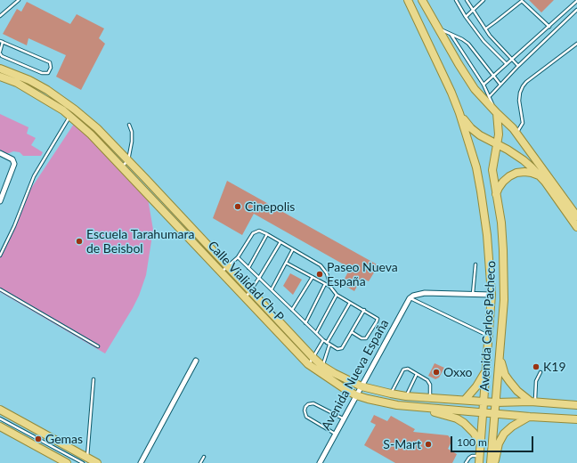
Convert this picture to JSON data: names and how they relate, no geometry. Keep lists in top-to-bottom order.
{
  "streets": {
    "main road": ["Calle Vialidad Ch-P", "Avenida Carlos Pacheco"],
    "street": ["Avenida Nueva España"]
  },
  "crossings": [
    ["Calle Vialidad Ch-P", "Avenida Carlos Pacheco"],
    ["Calle Vialidad Ch-P", "Avenida Nueva España"]
  ],
  "places": [
    "Cinepolis",
    "Escuela Tarahumara de Beisbol",
    "Paseo Nueva España",
    "K19",
    "Oxxo",
    "Gemas",
    "S-Mart"
  ],
  "scale_bar": "100 m"
}
